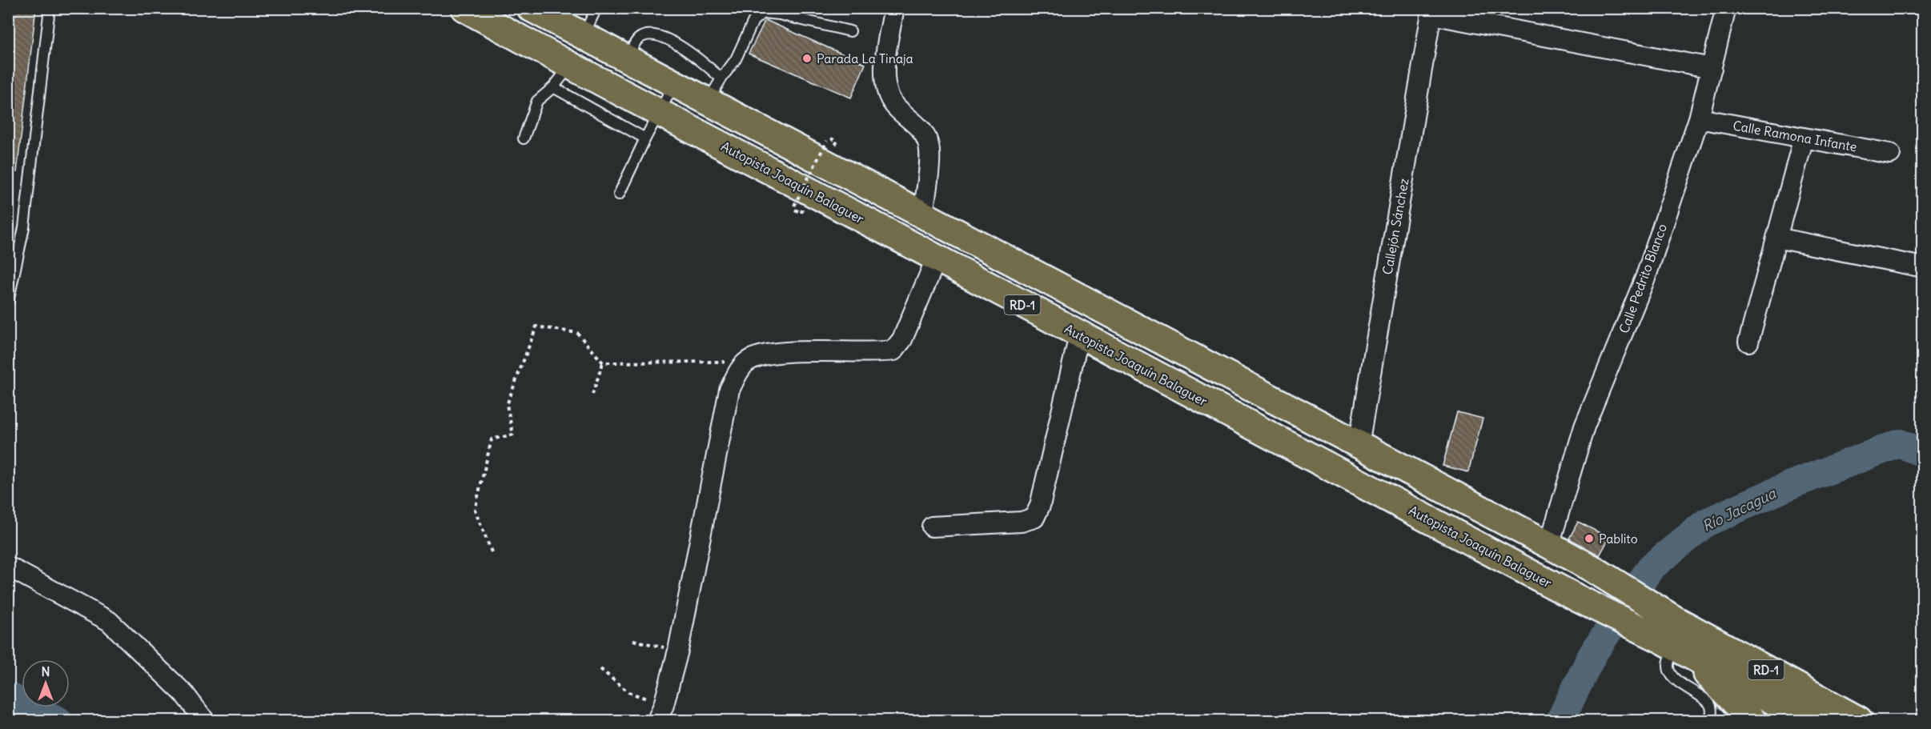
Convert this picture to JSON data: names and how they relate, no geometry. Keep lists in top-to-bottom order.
{
  "streets": {
    "highway": ["Autopista Joaquín Balaguer", "RD-1"],
    "street": ["Calle Ramona Infante", "Callejón Sánchez", "Calle Pedrito Blanco"]
  },
  "crossings": [
    ["Calle Ramona Infante", "Calle Pedrito Blanco"],
    ["Autopista Joaquín Balaguer", "Callejón Sánchez"],
    ["Autopista Joaquín Balaguer", "Calle Pedrito Blanco"]
  ],
  "water": ["Río Jacagua"],
  "places": ["Parada La Tinaja", "Pablito"],
  "north": "top"
}
